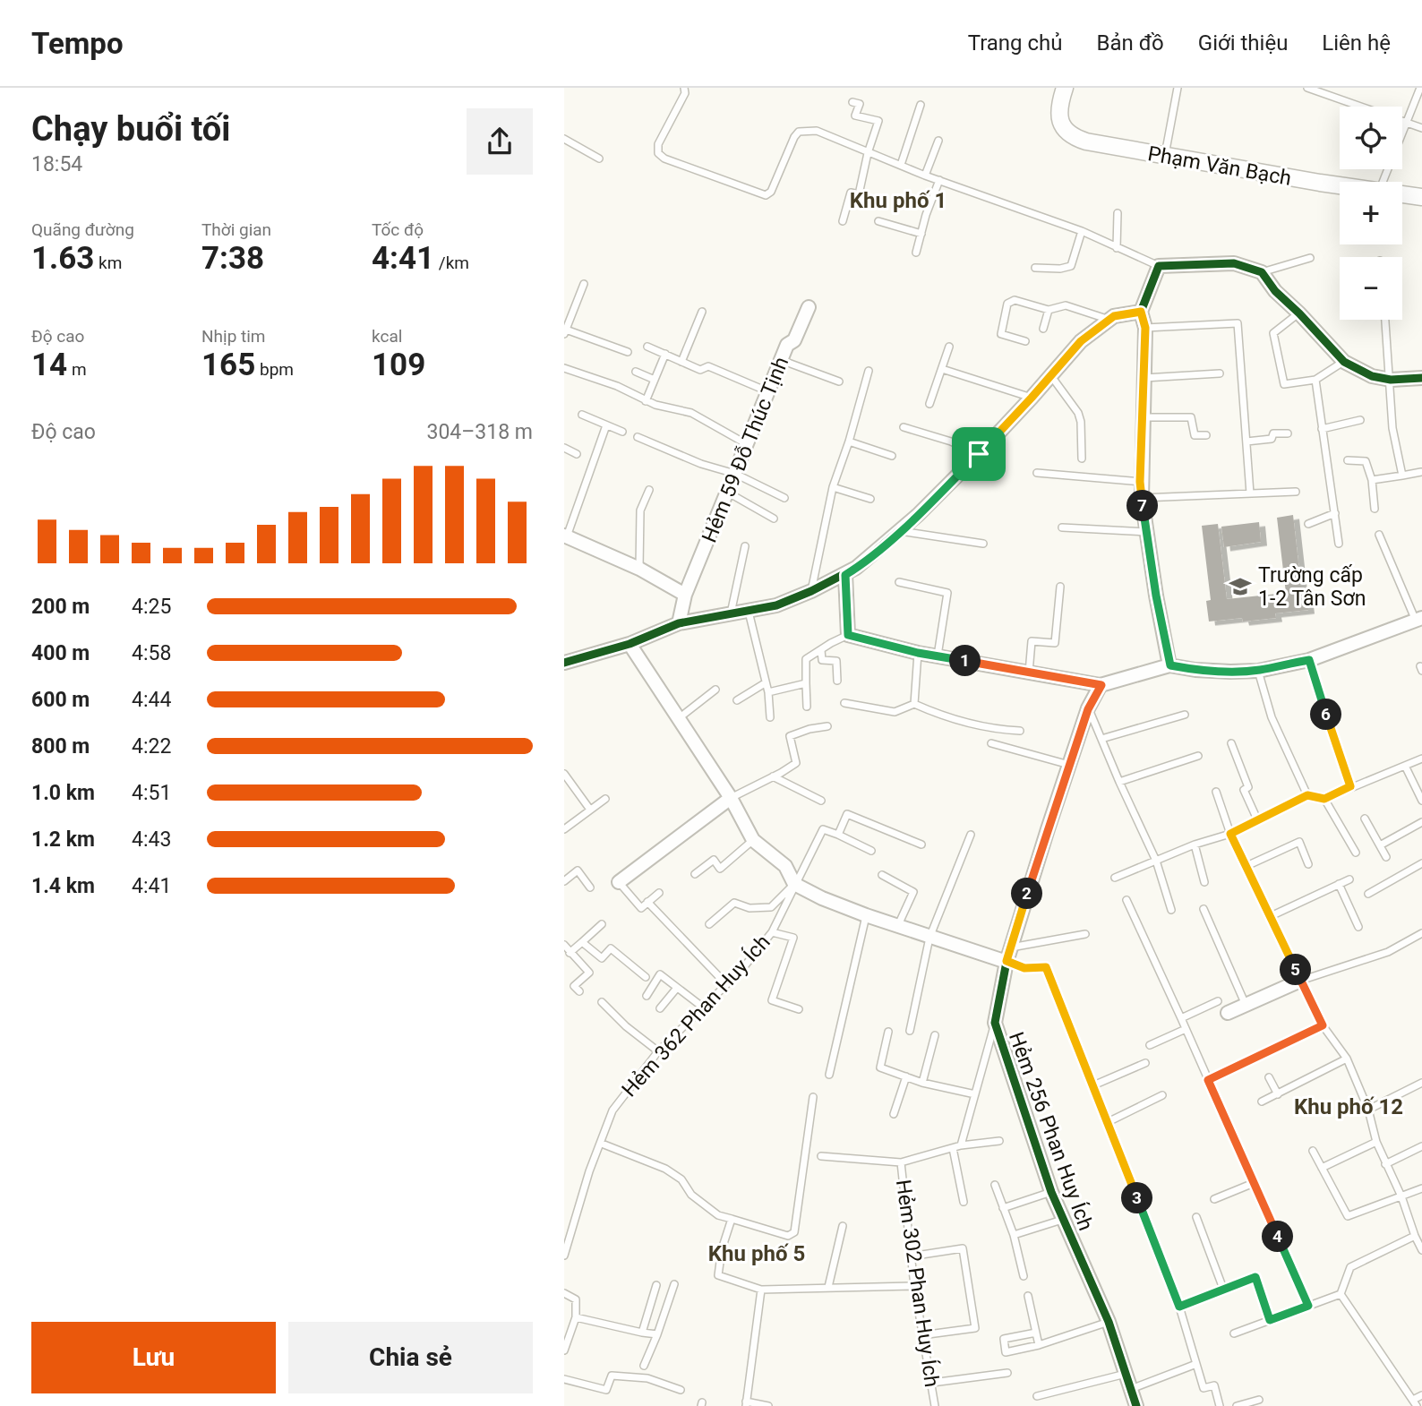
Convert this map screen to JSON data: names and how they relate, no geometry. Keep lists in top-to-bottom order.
{
  "streets": {
    "street": ["Phạm Văn Bạch", "Hẻm 59 Đỗ Thúc Tịnh", "Hẻm 256 Phan Huy Ích"],
    "lane": ["Hẻm 362 Phan Huy Ích", "Hẻm 302 Phan Huy Ích"]
  },
  "districts": ["Khu phố 1", "Khu phố 12", "Khu phố 5"],
  "places": {
    "school or university": ["Trường cấp 1-2 Tân Sơn"]
  },
  "page": {
    "header": "Tempo",
    "nav": [
      "Trang chủ",
      "Bản đồ",
      "Giới thiệu",
      "Liên hệ"
    ],
    "heading": ["Chạy buổi tối", "18:54"],
    "map_buttons": ["+", "−"],
    "stats": [
      ["Quãng đường", "1.63 km"],
      ["Thời gian", "7:38"],
      ["Tốc độ", "4:41 /km"],
      ["Độ cao", "14 m"],
      ["Nhịp tim", "165 bpm"],
      ["kcal", "109"]
    ],
    "chart": ["Độ cao", "304–318 m"],
    "pins": [
      "7",
      "1",
      "6",
      "2",
      "5",
      "3",
      "4"
    ],
    "list": [
      {
        "name": "200 m",
        "note": "4:25"
      },
      {
        "name": "400 m",
        "note": "4:58"
      },
      {
        "name": "600 m",
        "note": "4:44"
      },
      {
        "name": "800 m",
        "note": "4:22"
      },
      {
        "name": "1.0 km",
        "note": "4:51"
      },
      {
        "name": "1.2 km",
        "note": "4:43"
      },
      {
        "name": "1.4 km",
        "note": "4:41"
      }
    ],
    "buttons": ["Lưu", "Chia sẻ"]
  }
}
